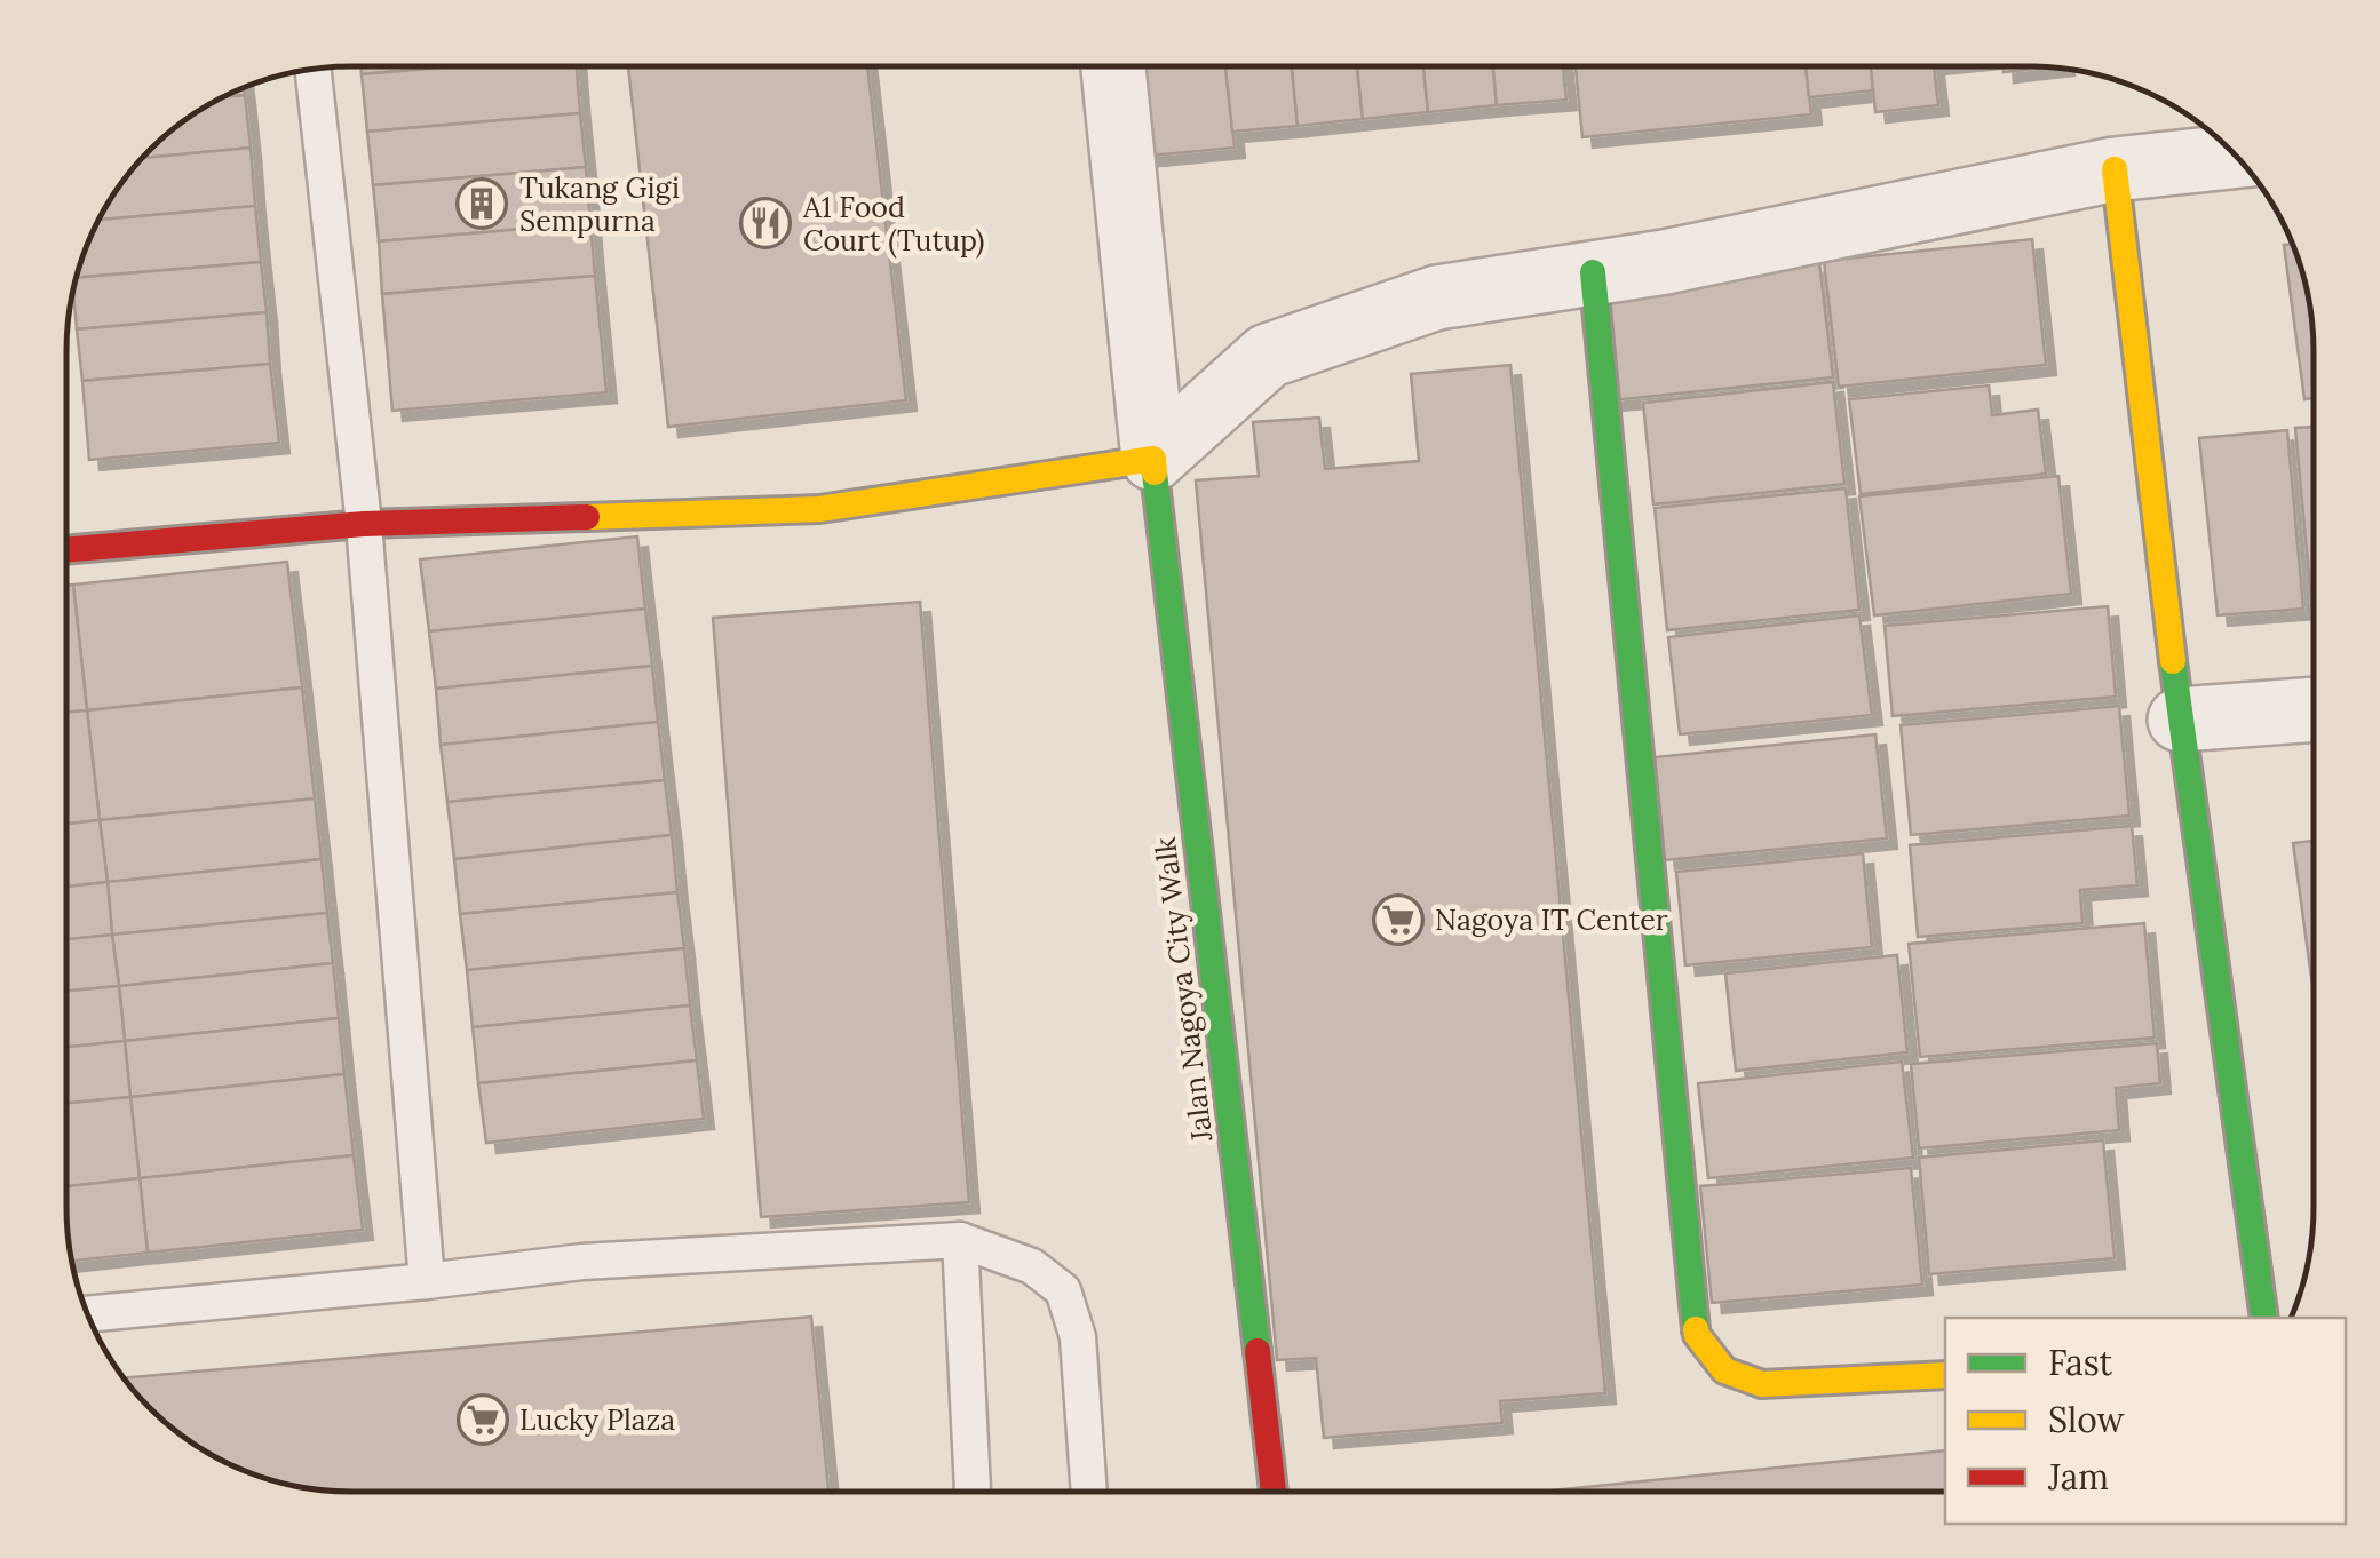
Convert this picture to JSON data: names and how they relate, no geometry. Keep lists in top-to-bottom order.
{
  "streets": {
    "street": ["Jalan Nagoya City Walk"]
  },
  "places": {
    "building": ["Tukang Gigi Sempurna"],
    "restaurant": ["A1 Food Court (Tutup)"],
    "supermarket": ["Nagoya IT Center", "Lucky Plaza"]
  },
  "legend": ["Fast", "Slow", "Jam"]
}
